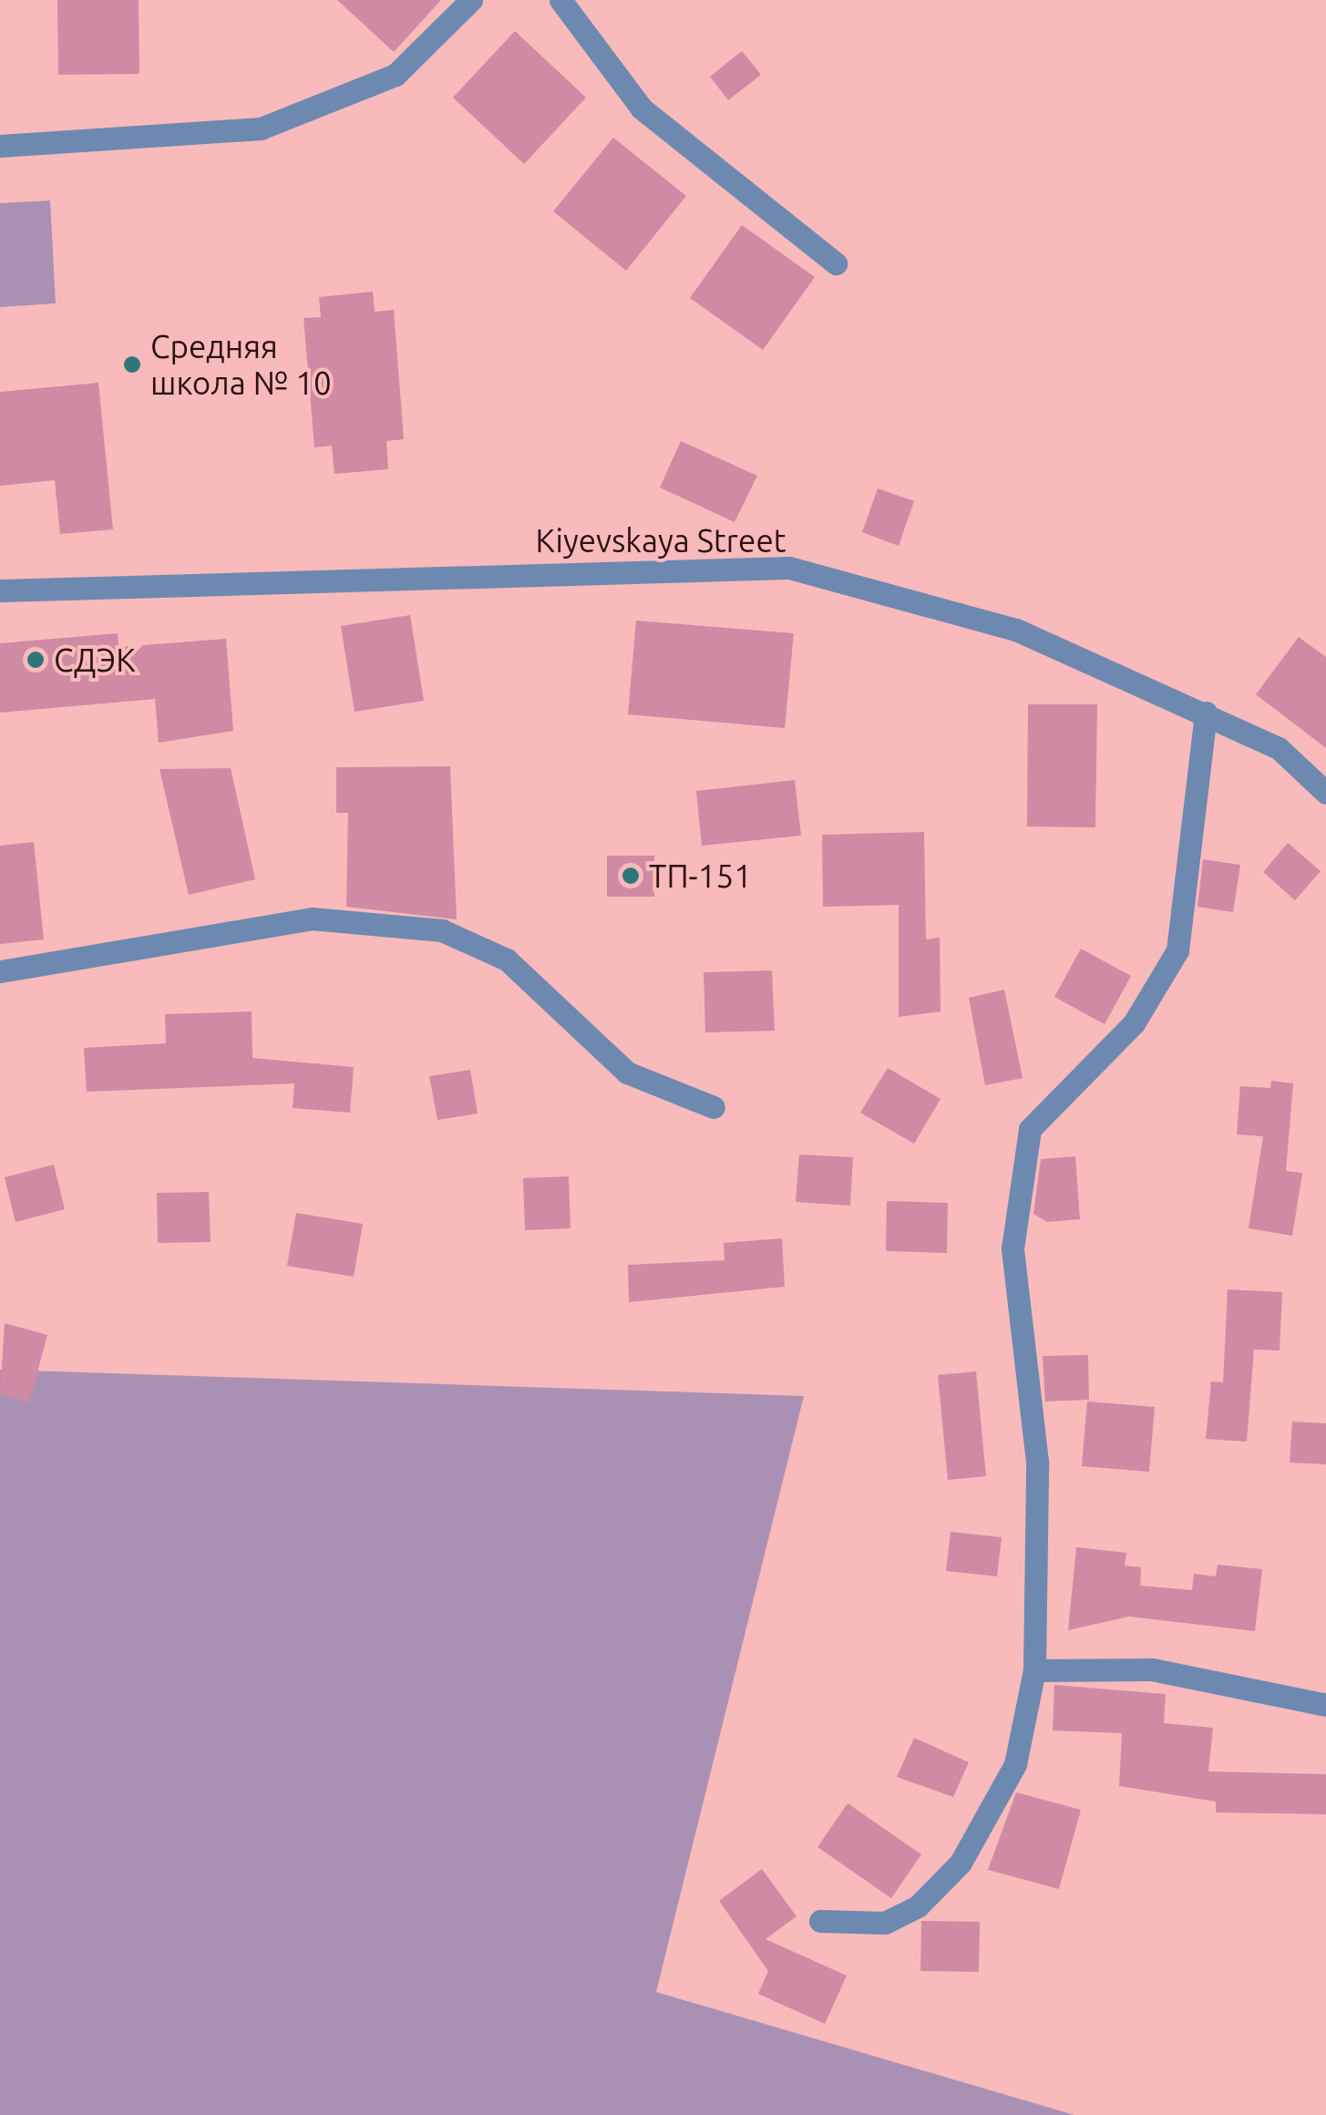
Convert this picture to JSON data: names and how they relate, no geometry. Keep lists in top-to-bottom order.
{
  "streets": {
    "street": ["Kiyevskaya Street"]
  },
  "places": ["Средняя школа № 10", "СДЭК", "ТП-151"]
}
